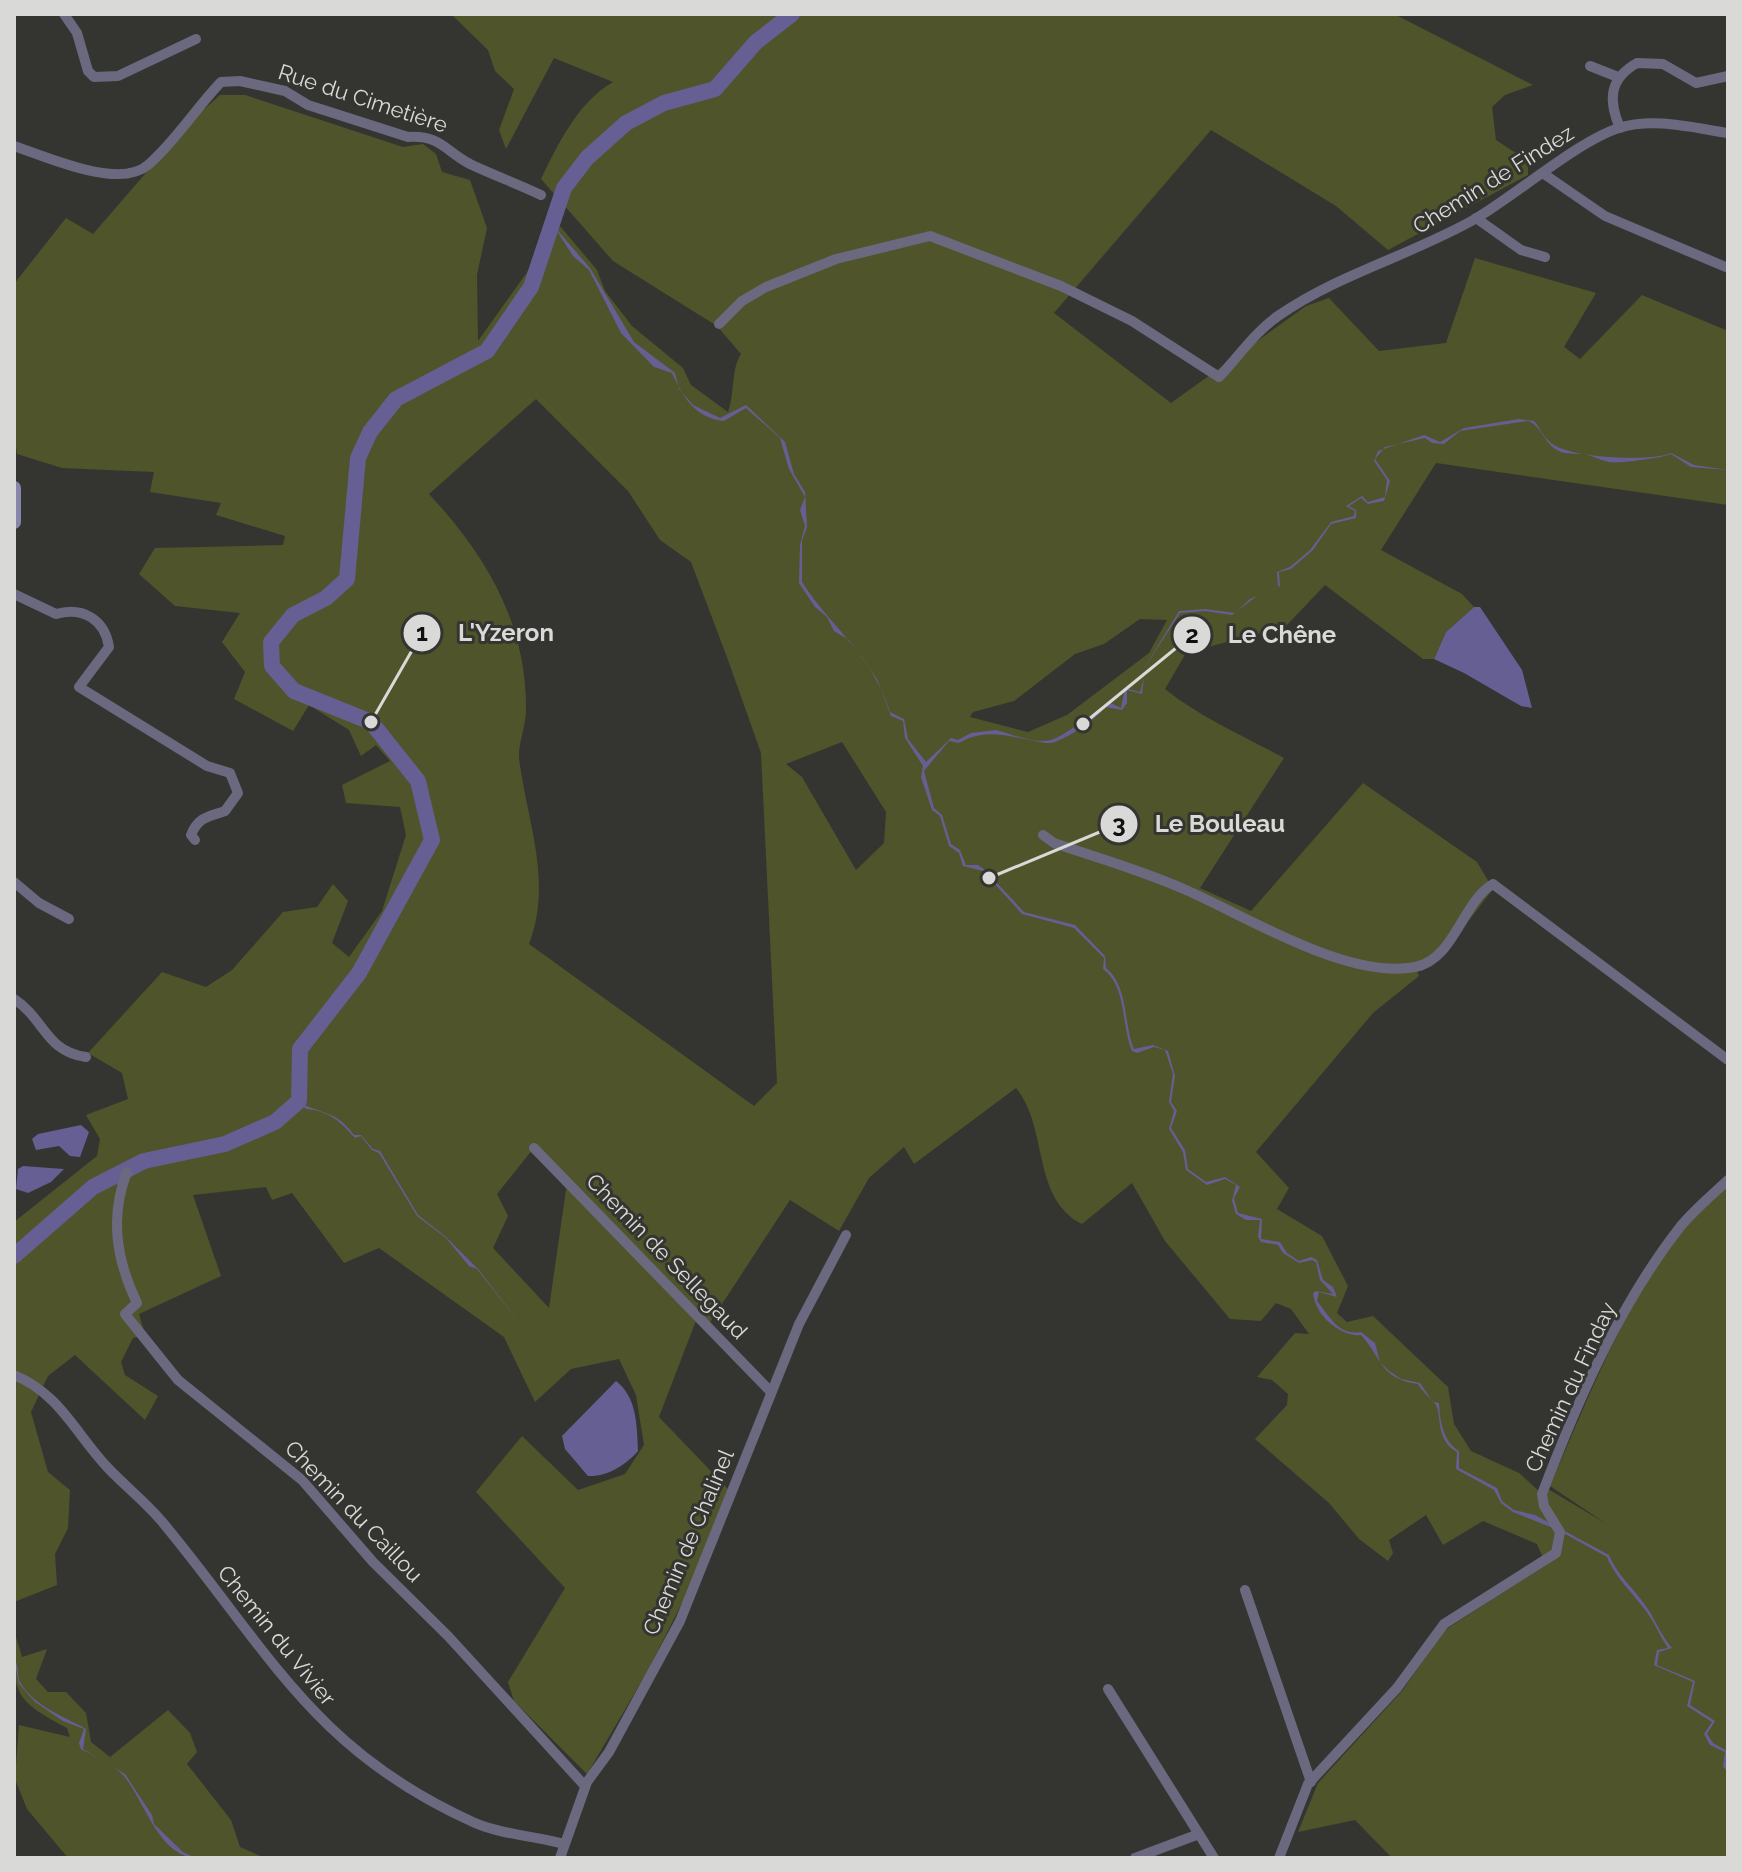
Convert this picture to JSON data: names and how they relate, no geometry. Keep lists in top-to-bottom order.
{
  "streets": {
    "street": [
      "Rue du Cimetière",
      "Chemin de Findez",
      "Chemin de Sellegaud",
      "Chemin du Finday",
      "Chemin du Caillou",
      "Chemin de Chalinel",
      "Chemin du Vivier"
    ]
  },
  "crossings": [
    ["Chemin de Sellegaud", "Chemin de Chalinel"],
    ["Chemin du Caillou", "Chemin de Chalinel"],
    ["Chemin de Chalinel", "Chemin du Vivier"]
  ],
  "places": ["L'Yzeron", "Le Chêne", "Le Bouleau"]
}
